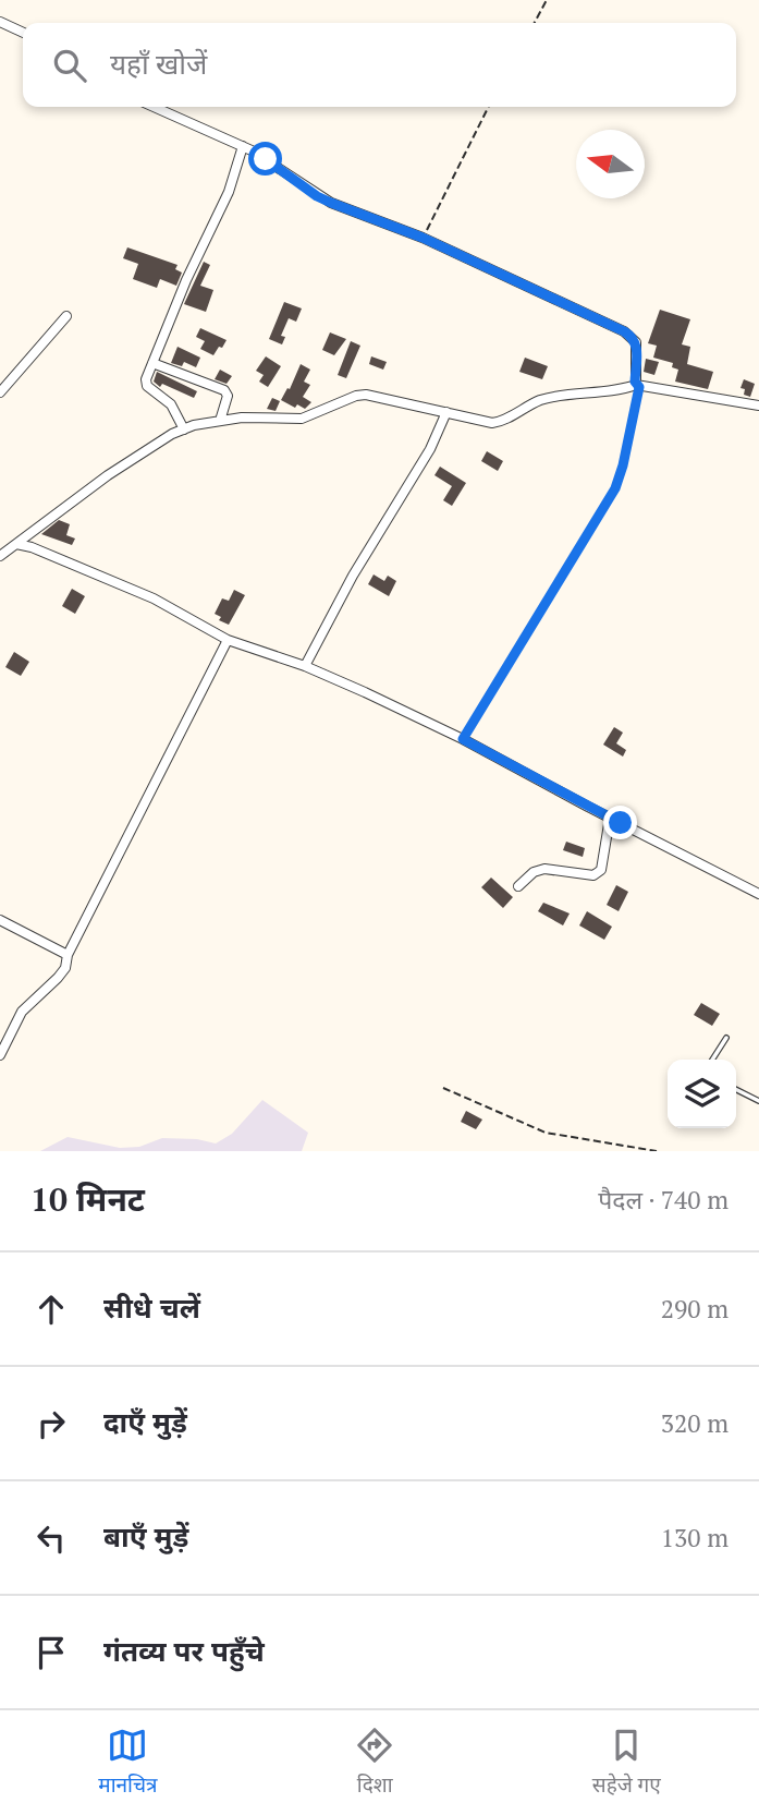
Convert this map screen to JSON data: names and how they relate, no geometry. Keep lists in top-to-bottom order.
{
  "north": "left",
  "page": {
    "search": "यहाँ खोजें",
    "heading": ["10 मिनट", "पैदल · 740 m"],
    "list": [
      ["सीधे चलें", "290 m"],
      ["दाएँ मुड़ें", "320 m"],
      ["बाएँ मुड़ें", "130 m"],
      "गंतव्य पर पहुँचे"
    ],
    "nav": ["मानचित्र", "दिशा", "सहेजे गए"]
  }
}
